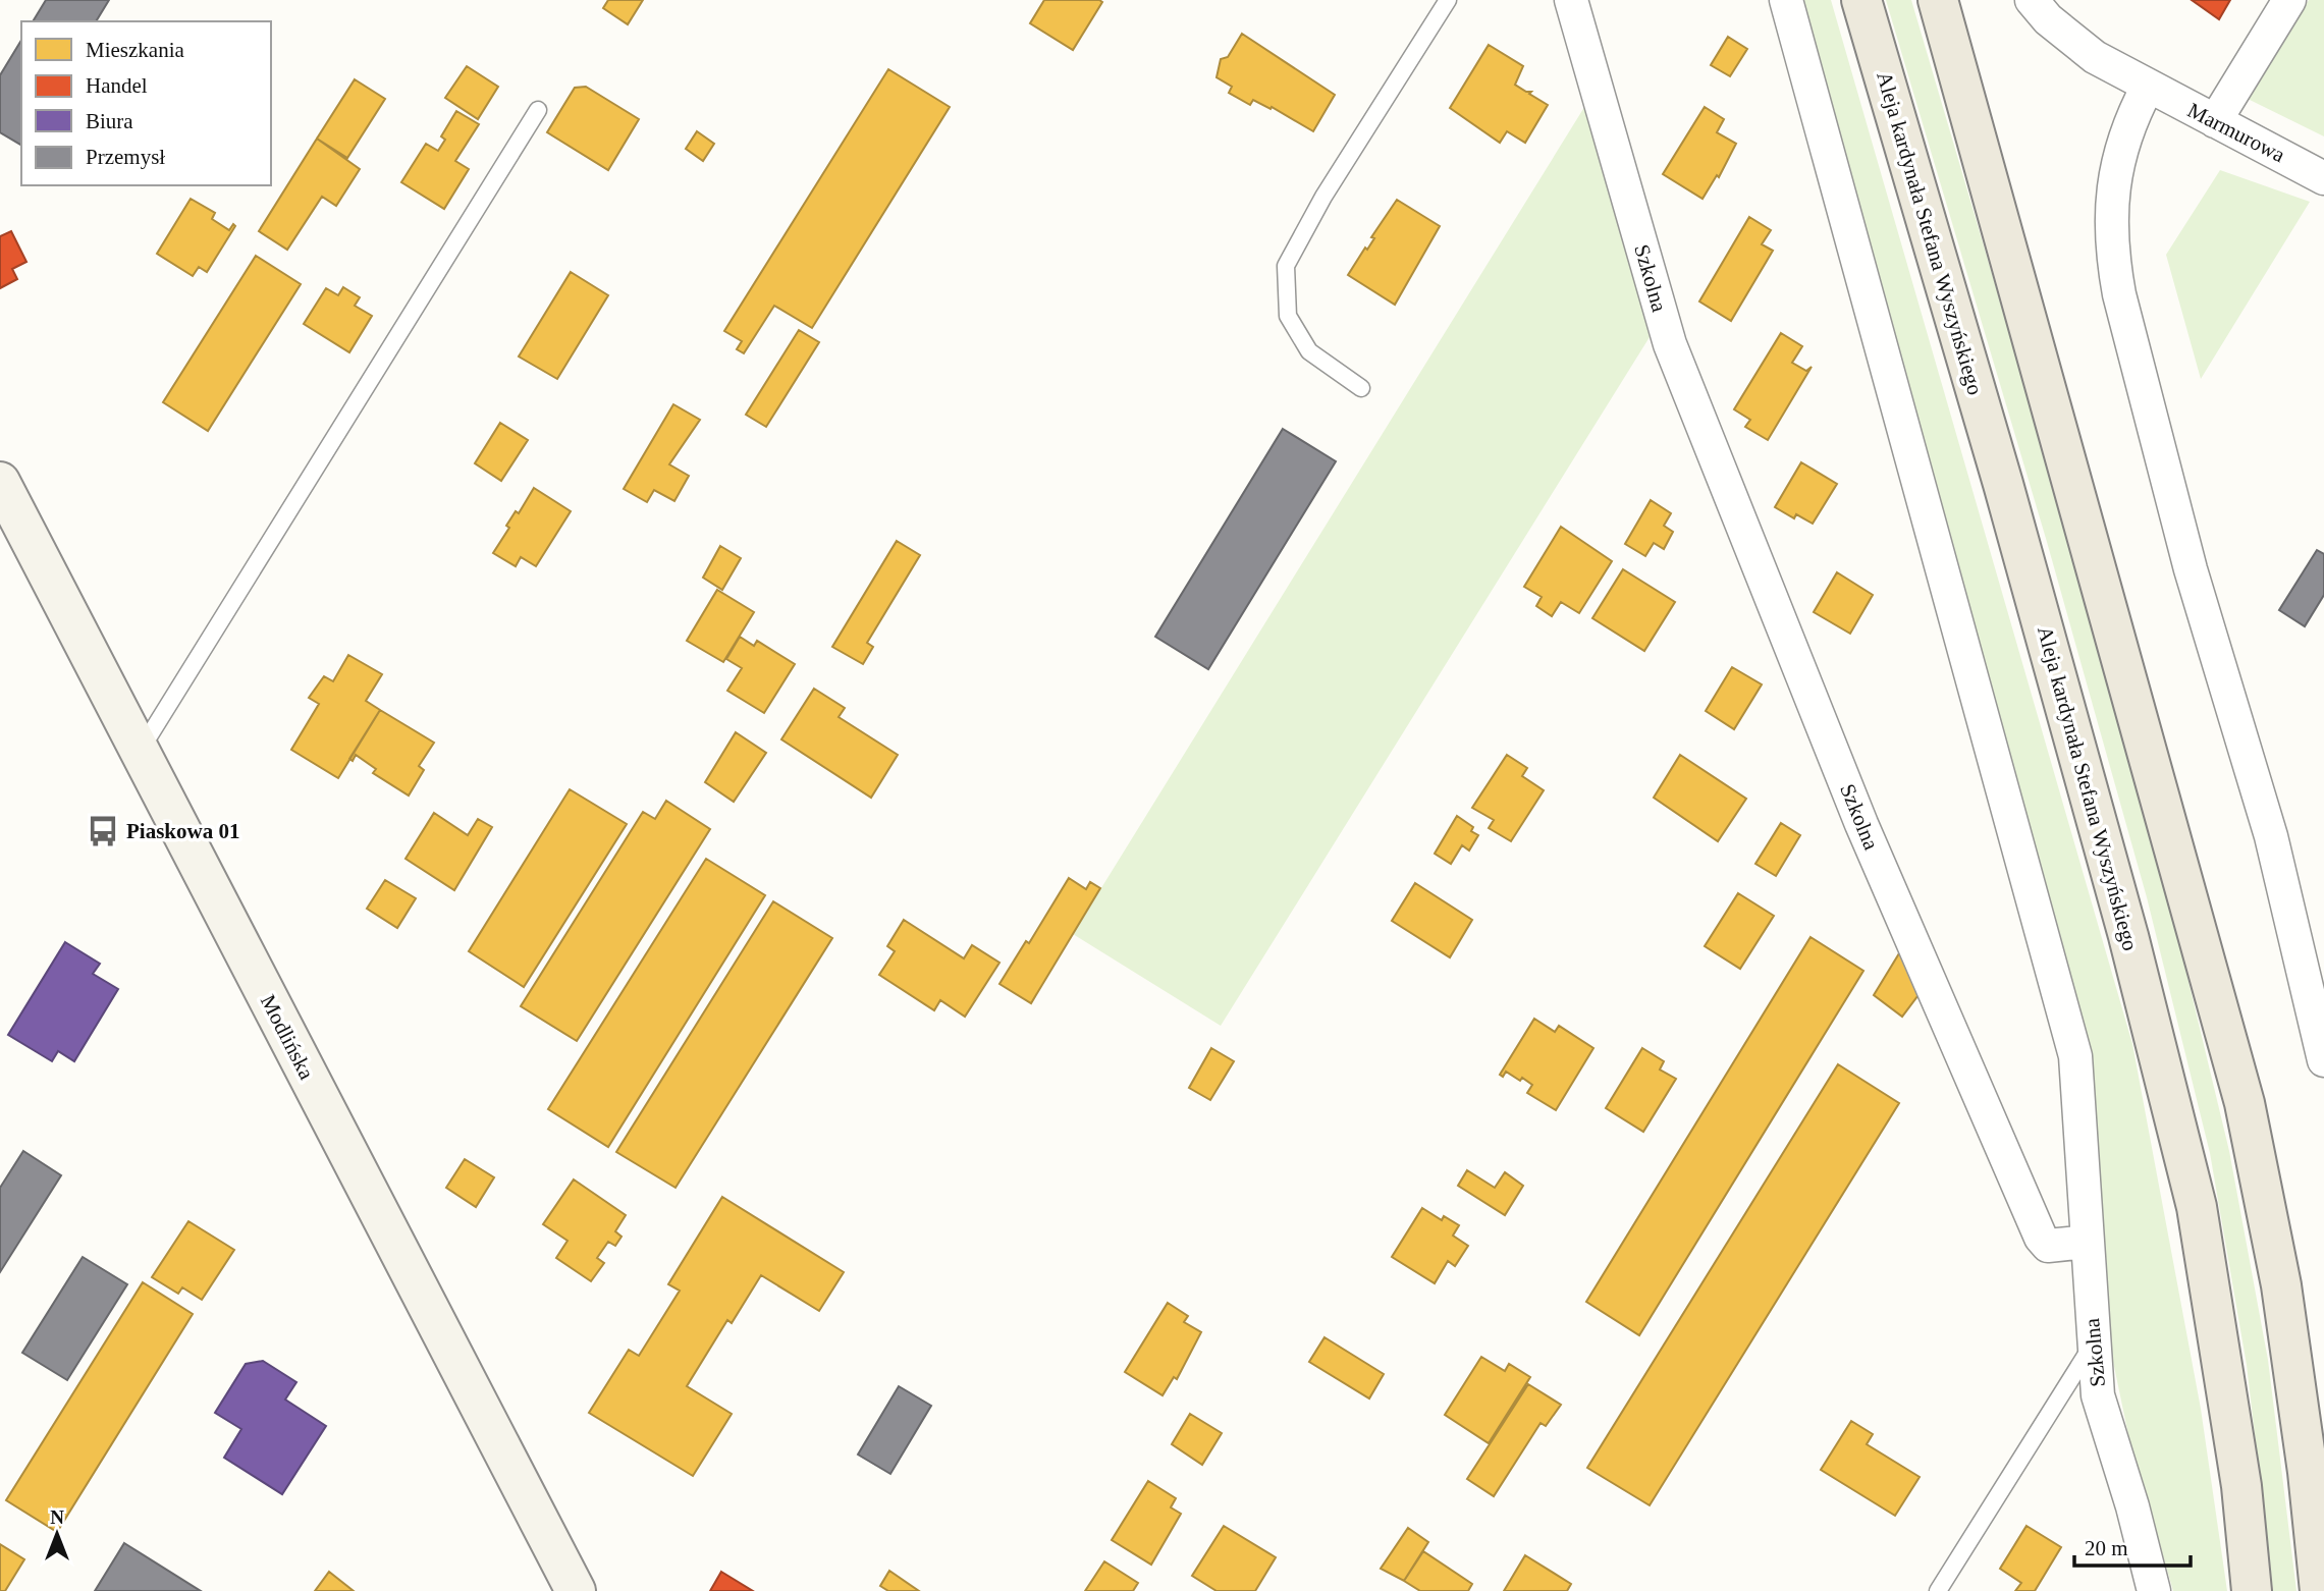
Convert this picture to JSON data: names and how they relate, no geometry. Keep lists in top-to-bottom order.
{
  "streets": {
    "main road": ["Aleja kardynała Stefana Wyszyńskiego", "Modlińska"],
    "street": ["Marmurowa", "Szkolna"]
  },
  "places": {
    "bus stop": ["Piaskowa 01"]
  },
  "legend": [
    "Mieszkania",
    "Handel",
    "Biura",
    "Przemysł"
  ],
  "scale_bar": "20 m",
  "north": "top"
}
